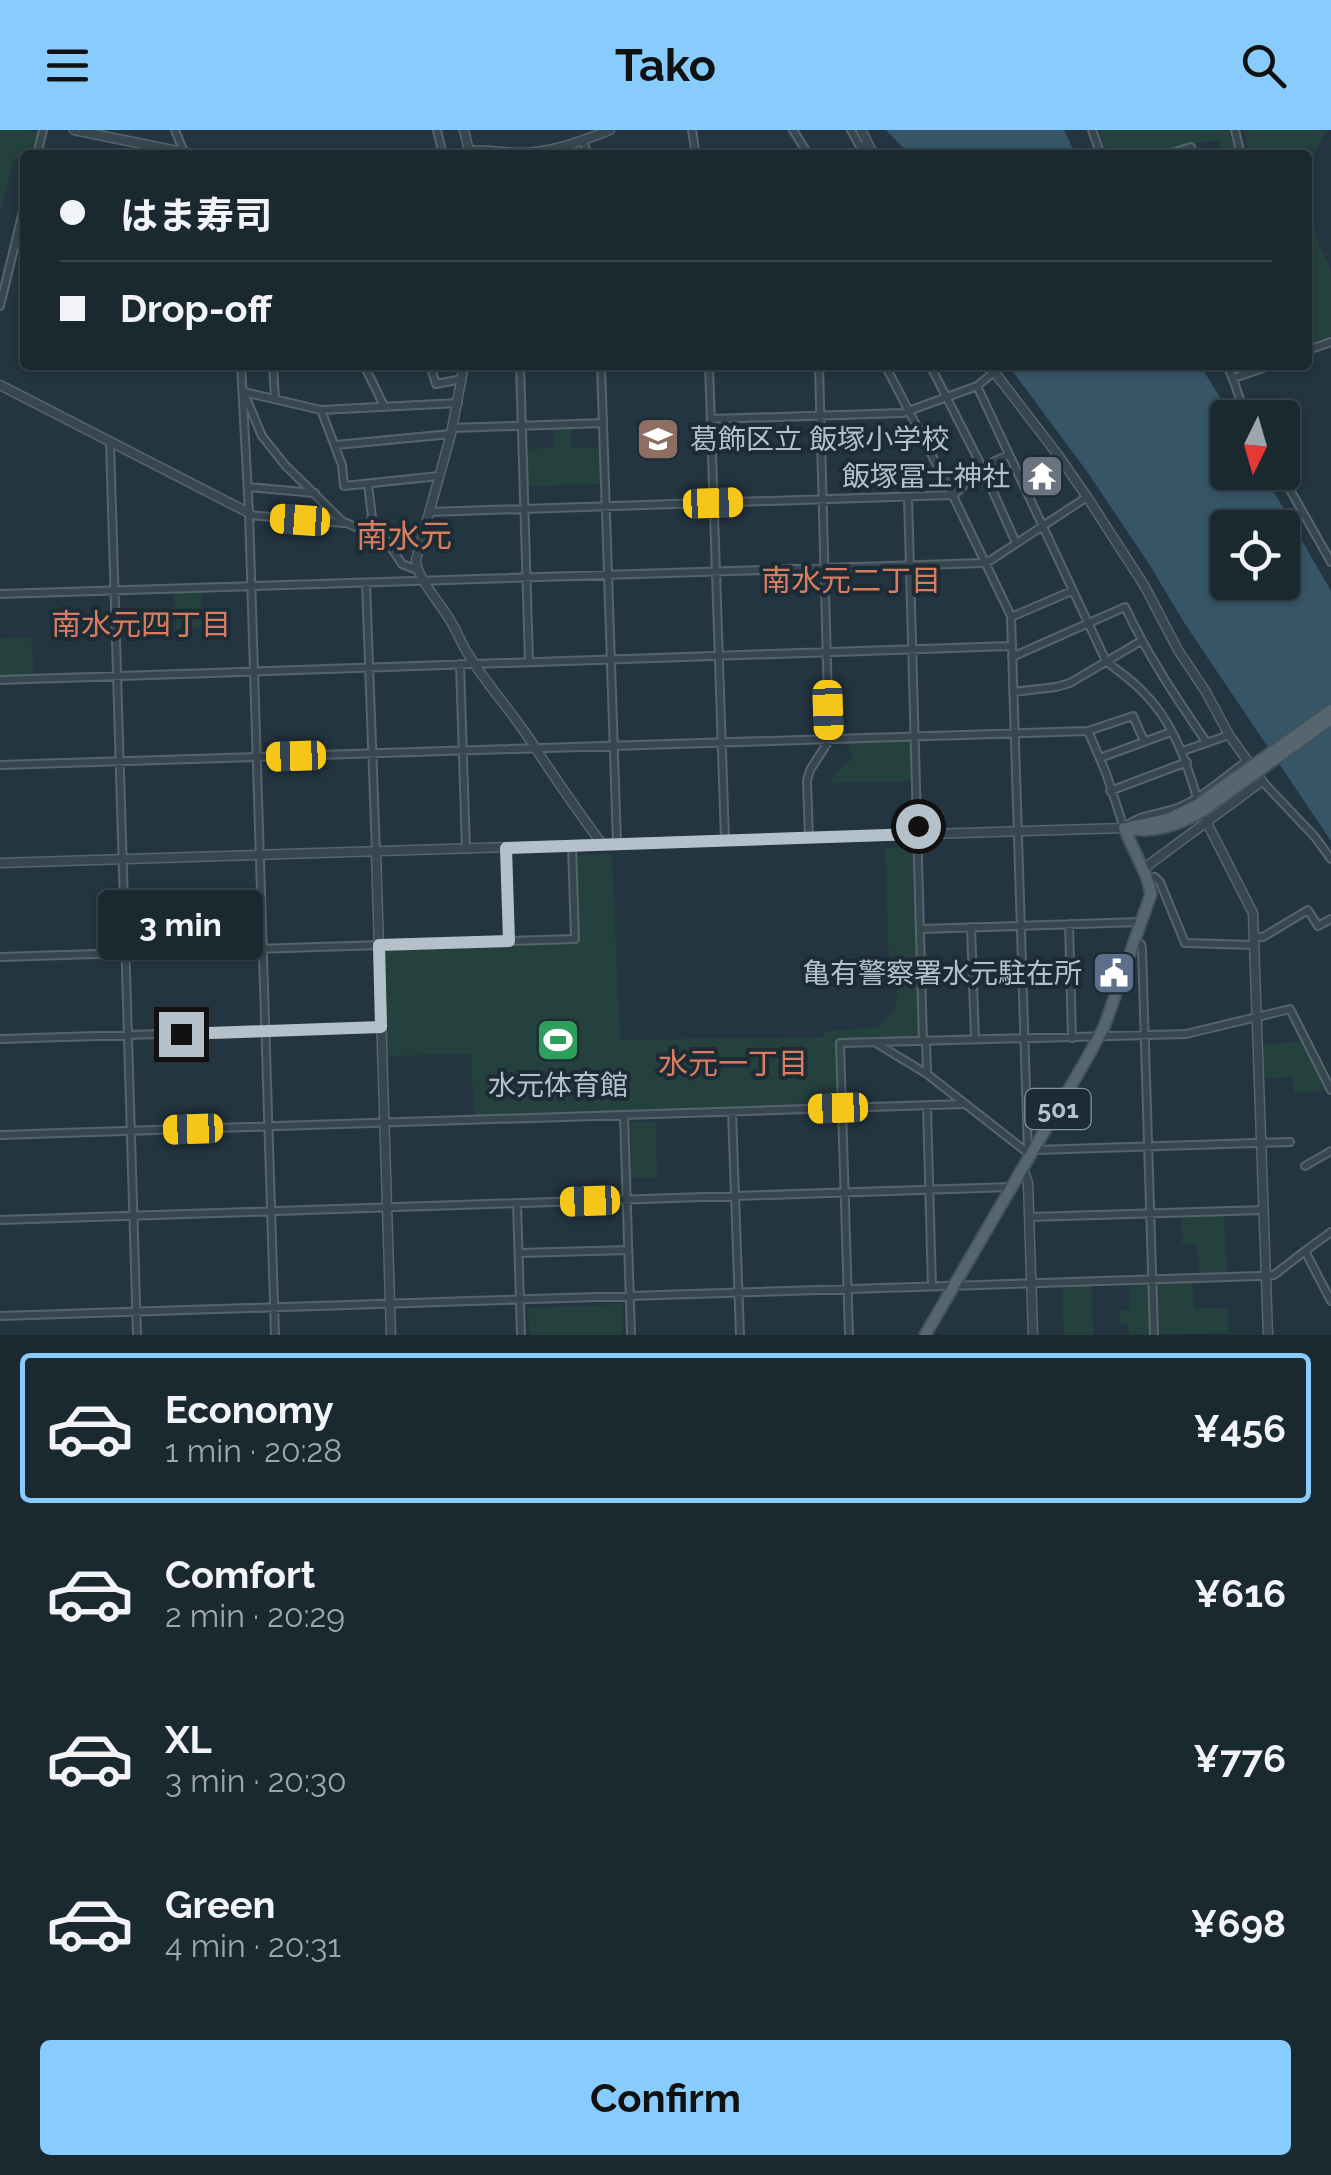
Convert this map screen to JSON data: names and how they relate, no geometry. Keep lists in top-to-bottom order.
{
  "streets": {
    "main road": ["501"]
  },
  "districts": [
    "南水元",
    "南水元二丁目",
    "南水元四丁目",
    "水元一丁目"
  ],
  "places": {
    "school or university": ["葛飾区立 飯塚小学校"],
    "temple": ["飯塚冨士神社"],
    "public building": ["亀有警察署水元駐在所"],
    "sports": ["水元体育館"]
  },
  "north": "bottom",
  "page": {
    "header": "Tako",
    "banner": ["はま寿司", "Drop-off"],
    "bubble": "3 min",
    "list": [
      {
        "name": "Economy",
        "note": "1 min · 20:28",
        "value": "¥456"
      },
      {
        "name": "Comfort",
        "note": "2 min · 20:29",
        "value": "¥616"
      },
      {
        "name": "XL",
        "note": "3 min · 20:30",
        "value": "¥776"
      },
      {
        "name": "Green",
        "note": "4 min · 20:31",
        "value": "¥698"
      }
    ],
    "buttons": "Confirm"
  }
}
